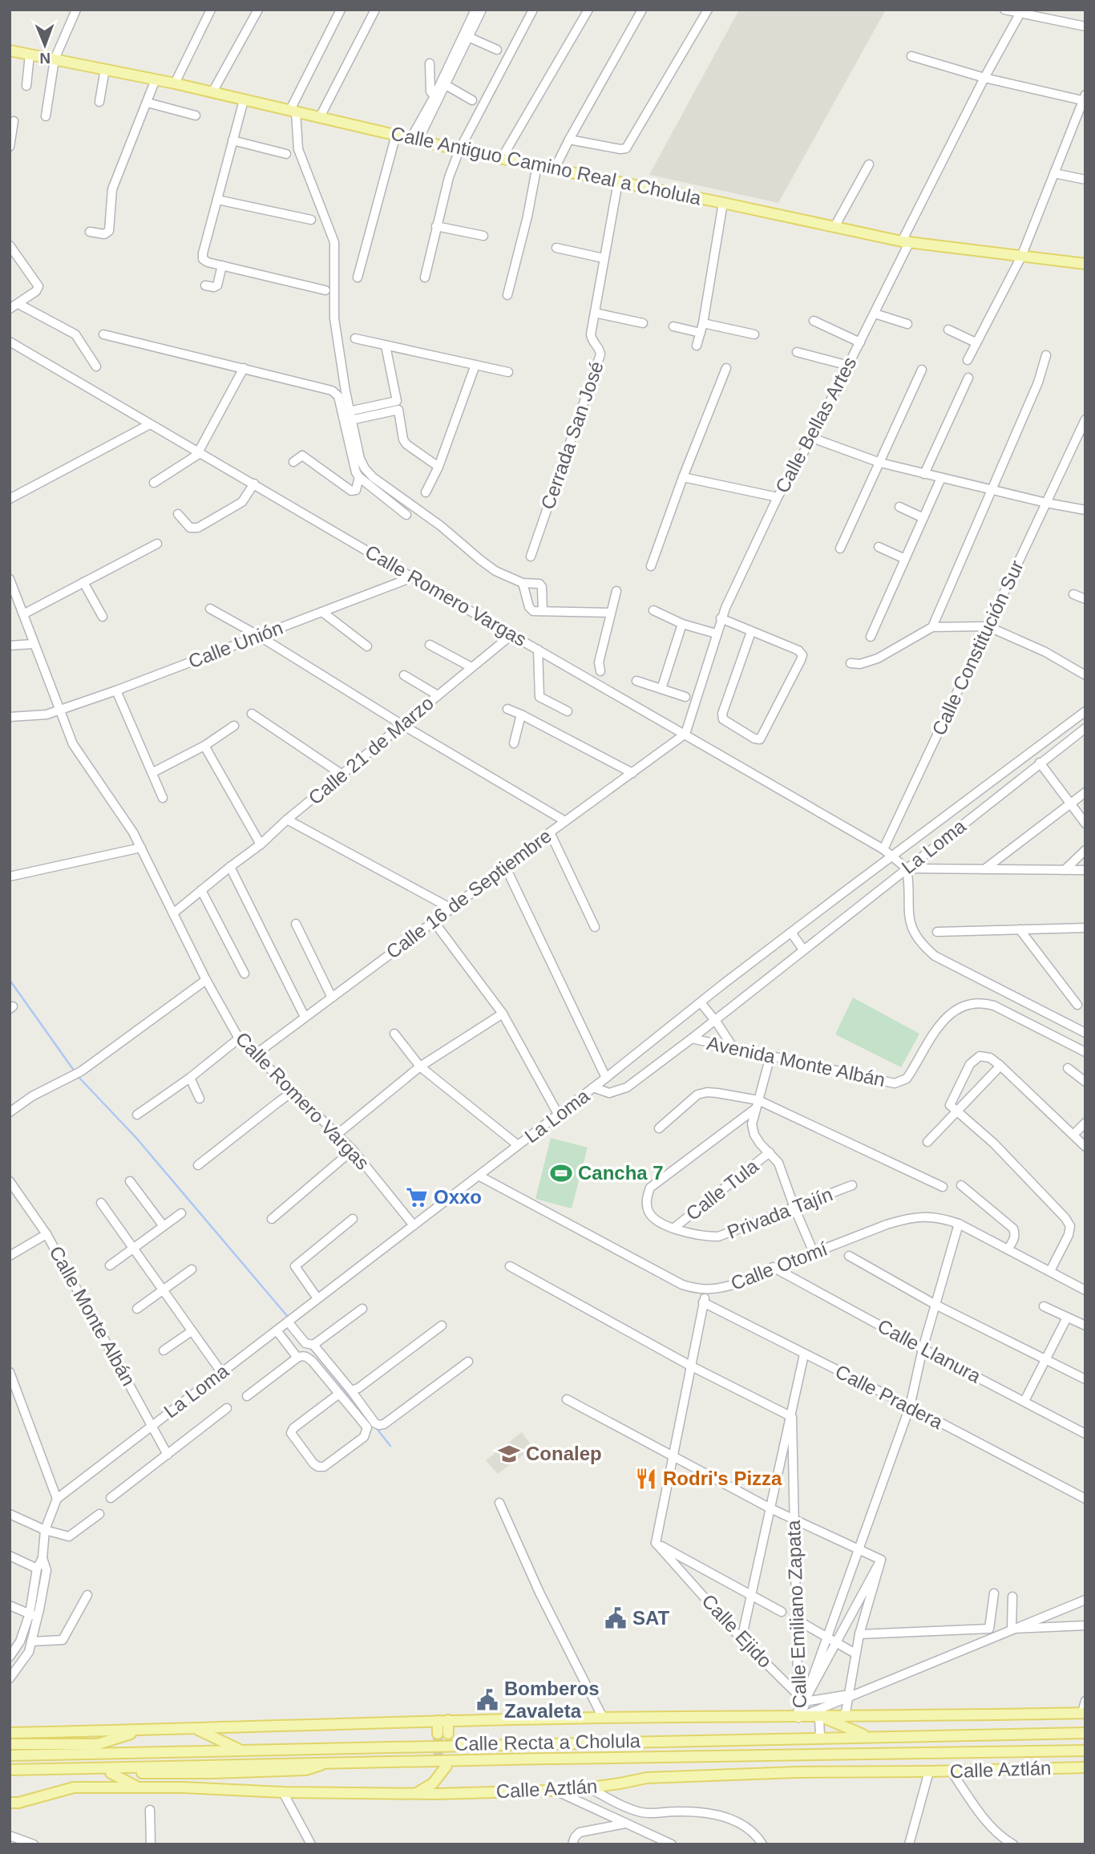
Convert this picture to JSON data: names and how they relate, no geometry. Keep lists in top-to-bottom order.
{
  "streets": {
    "main road": ["Calle Antiguo Camino Real a Cholula", "Calle Recta a Cholula", "Calle Aztlán"],
    "street": [
      "Calle Bellas Artes",
      "Cerrada San José",
      "Calle Romero Vargas",
      "Calle Unión",
      "Calle Constitución Sur",
      "Calle 21 de Marzo",
      "La Loma",
      "Calle 16 de Septiembre",
      "Avenida Monte Albán",
      "Calle Tula",
      "Privada Tajín",
      "Calle Otomí",
      "Calle Monte Albán",
      "Calle Llanura",
      "Calle Pradera",
      "Calle Emiliano Zapata",
      "Calle Ejido"
    ]
  },
  "crossings": [
    ["Calle Antiguo Camino Real a Cholula", "Calle Bellas Artes"],
    ["Calle Antiguo Camino Real a Cholula", "Cerrada San José"],
    ["Calle Bellas Artes", "Calle Romero Vargas"],
    ["Calle Bellas Artes", "Calle 16 de Septiembre"],
    ["Calle Romero Vargas", "Calle Unión"],
    ["Calle Romero Vargas", "Calle Constitución Sur"],
    ["Calle Romero Vargas", "Calle 21 de Marzo"],
    ["Calle Romero Vargas", "La Loma"],
    ["Calle Romero Vargas", "Calle 16 de Septiembre"],
    ["La Loma", "Avenida Monte Albán"],
    ["La Loma", "Calle Otomí"],
    ["La Loma", "Calle Monte Albán"],
    ["Calle Tula", "Privada Tajín"],
    ["Calle Otomí", "Calle Llanura"],
    ["Calle Emiliano Zapata", "Calle Ejido"],
    ["Calle Emiliano Zapata", "Calle Recta a Cholula"],
    ["Calle Ejido", "Calle Recta a Cholula"]
  ],
  "places": {
    "sports": ["Cancha 7"],
    "supermarket": ["Oxxo"],
    "school or university": ["Conalep"],
    "restaurant": ["Rodri's Pizza"],
    "public building": ["SAT", "Bomberos Zavaleta"]
  },
  "north": "bottom"
}
